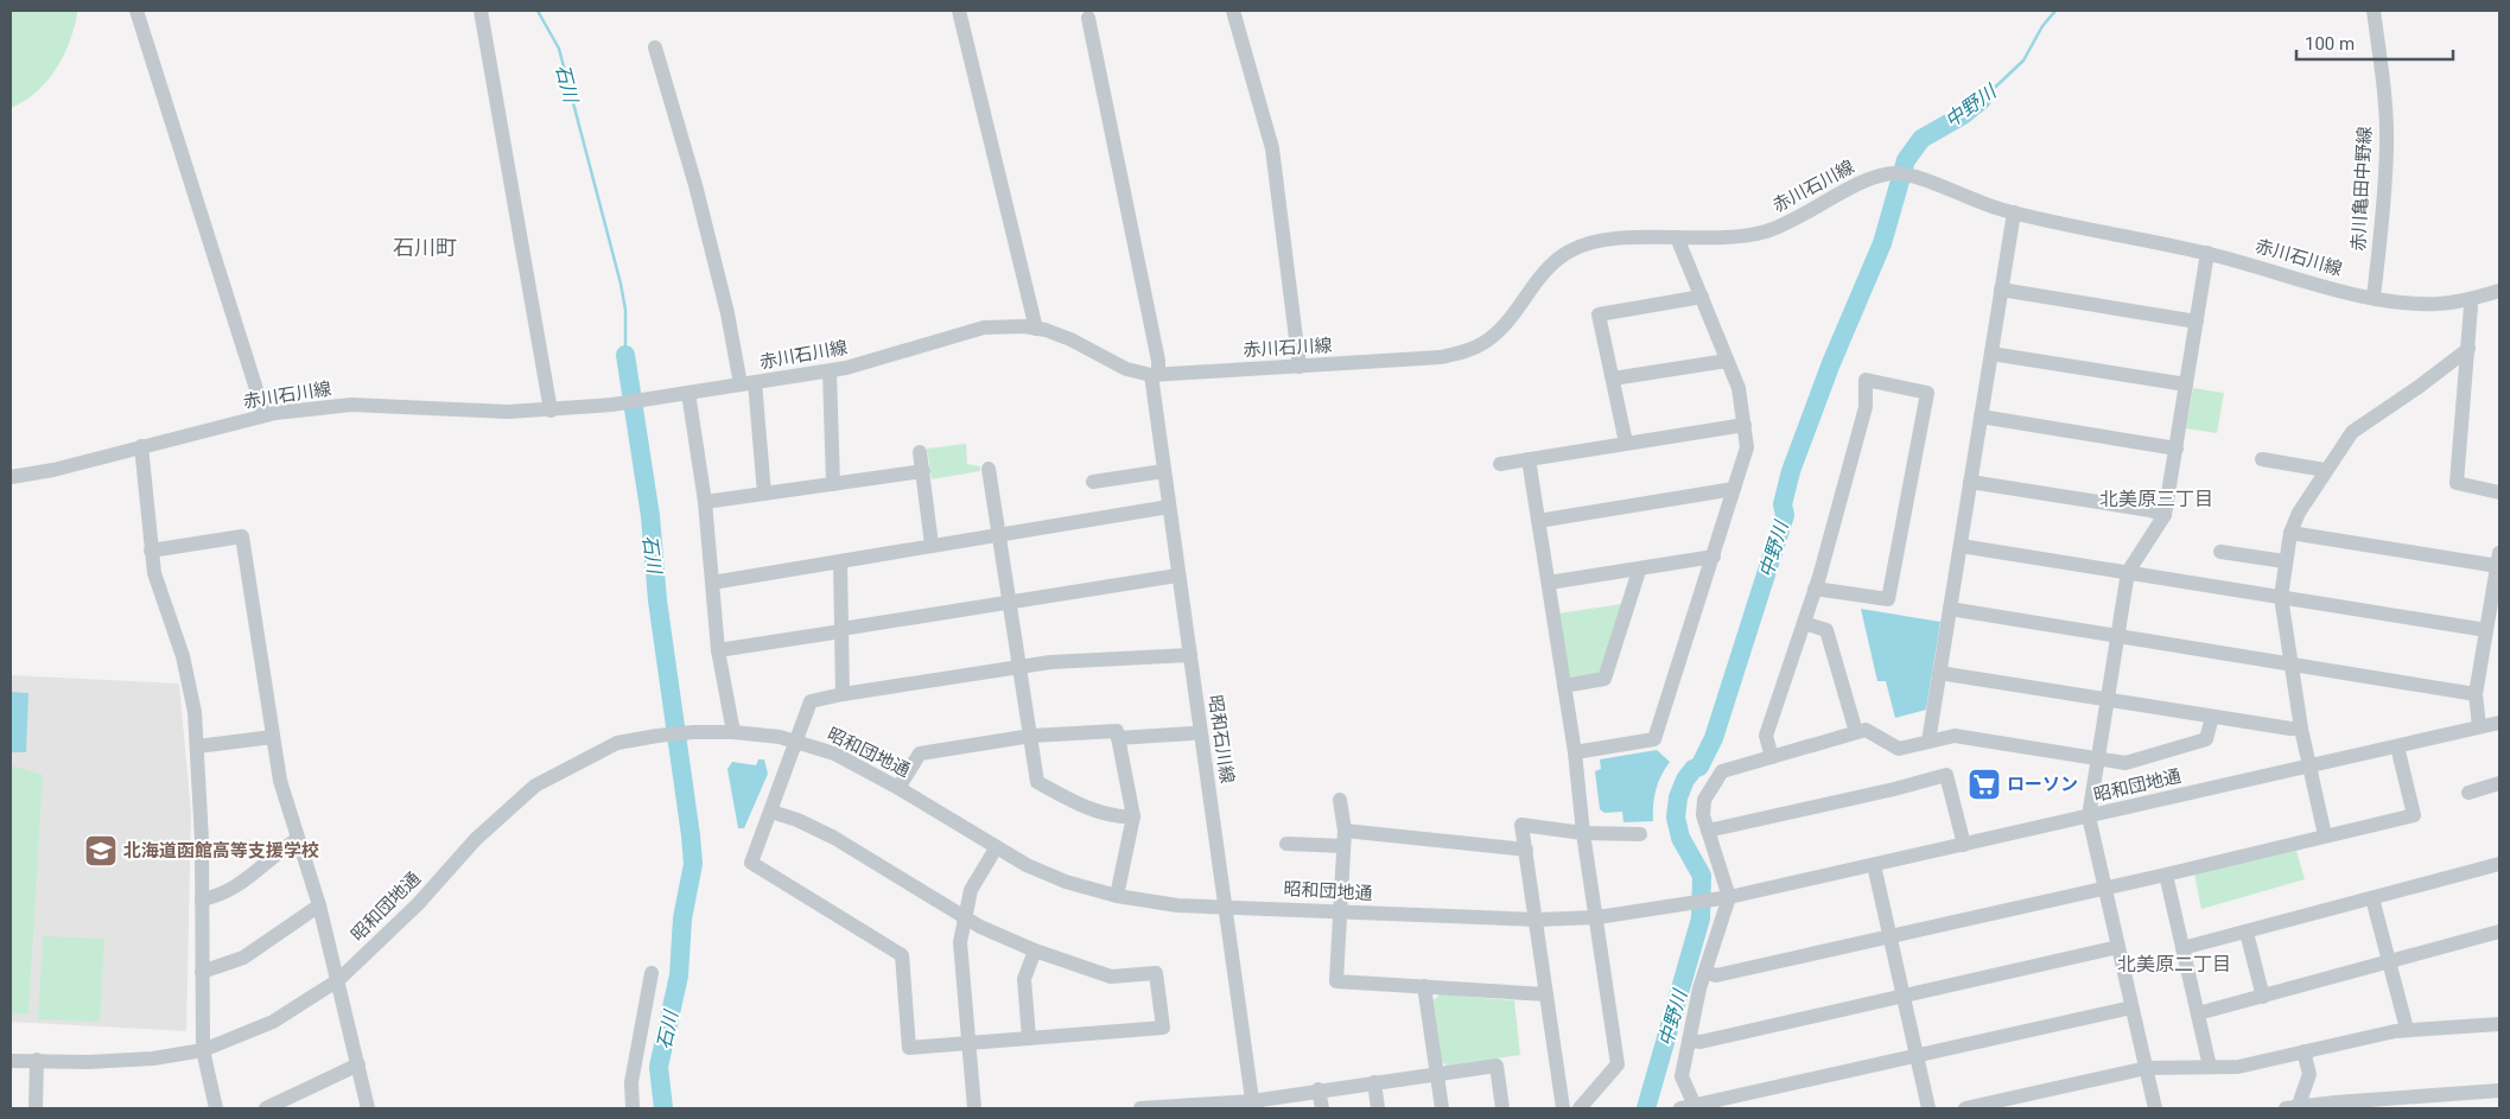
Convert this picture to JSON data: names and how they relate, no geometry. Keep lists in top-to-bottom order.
{
  "streets": {
    "street": [
      "赤川石川線",
      "赤川亀田中野線",
      "昭和石川線",
      "昭和団地通"
    ]
  },
  "crossings": [
    ["赤川石川線", "赤川亀田中野線"],
    ["赤川石川線", "昭和石川線"],
    ["昭和石川線", "昭和団地通"]
  ],
  "districts": ["石川町", "北美原三丁目", "北美原二丁目"],
  "water": ["石川", "中野川"],
  "places": {
    "supermarket": ["ローソン"],
    "school or university": ["北海道函館高等支援学校"]
  },
  "scale_bar": "100 m"
}
